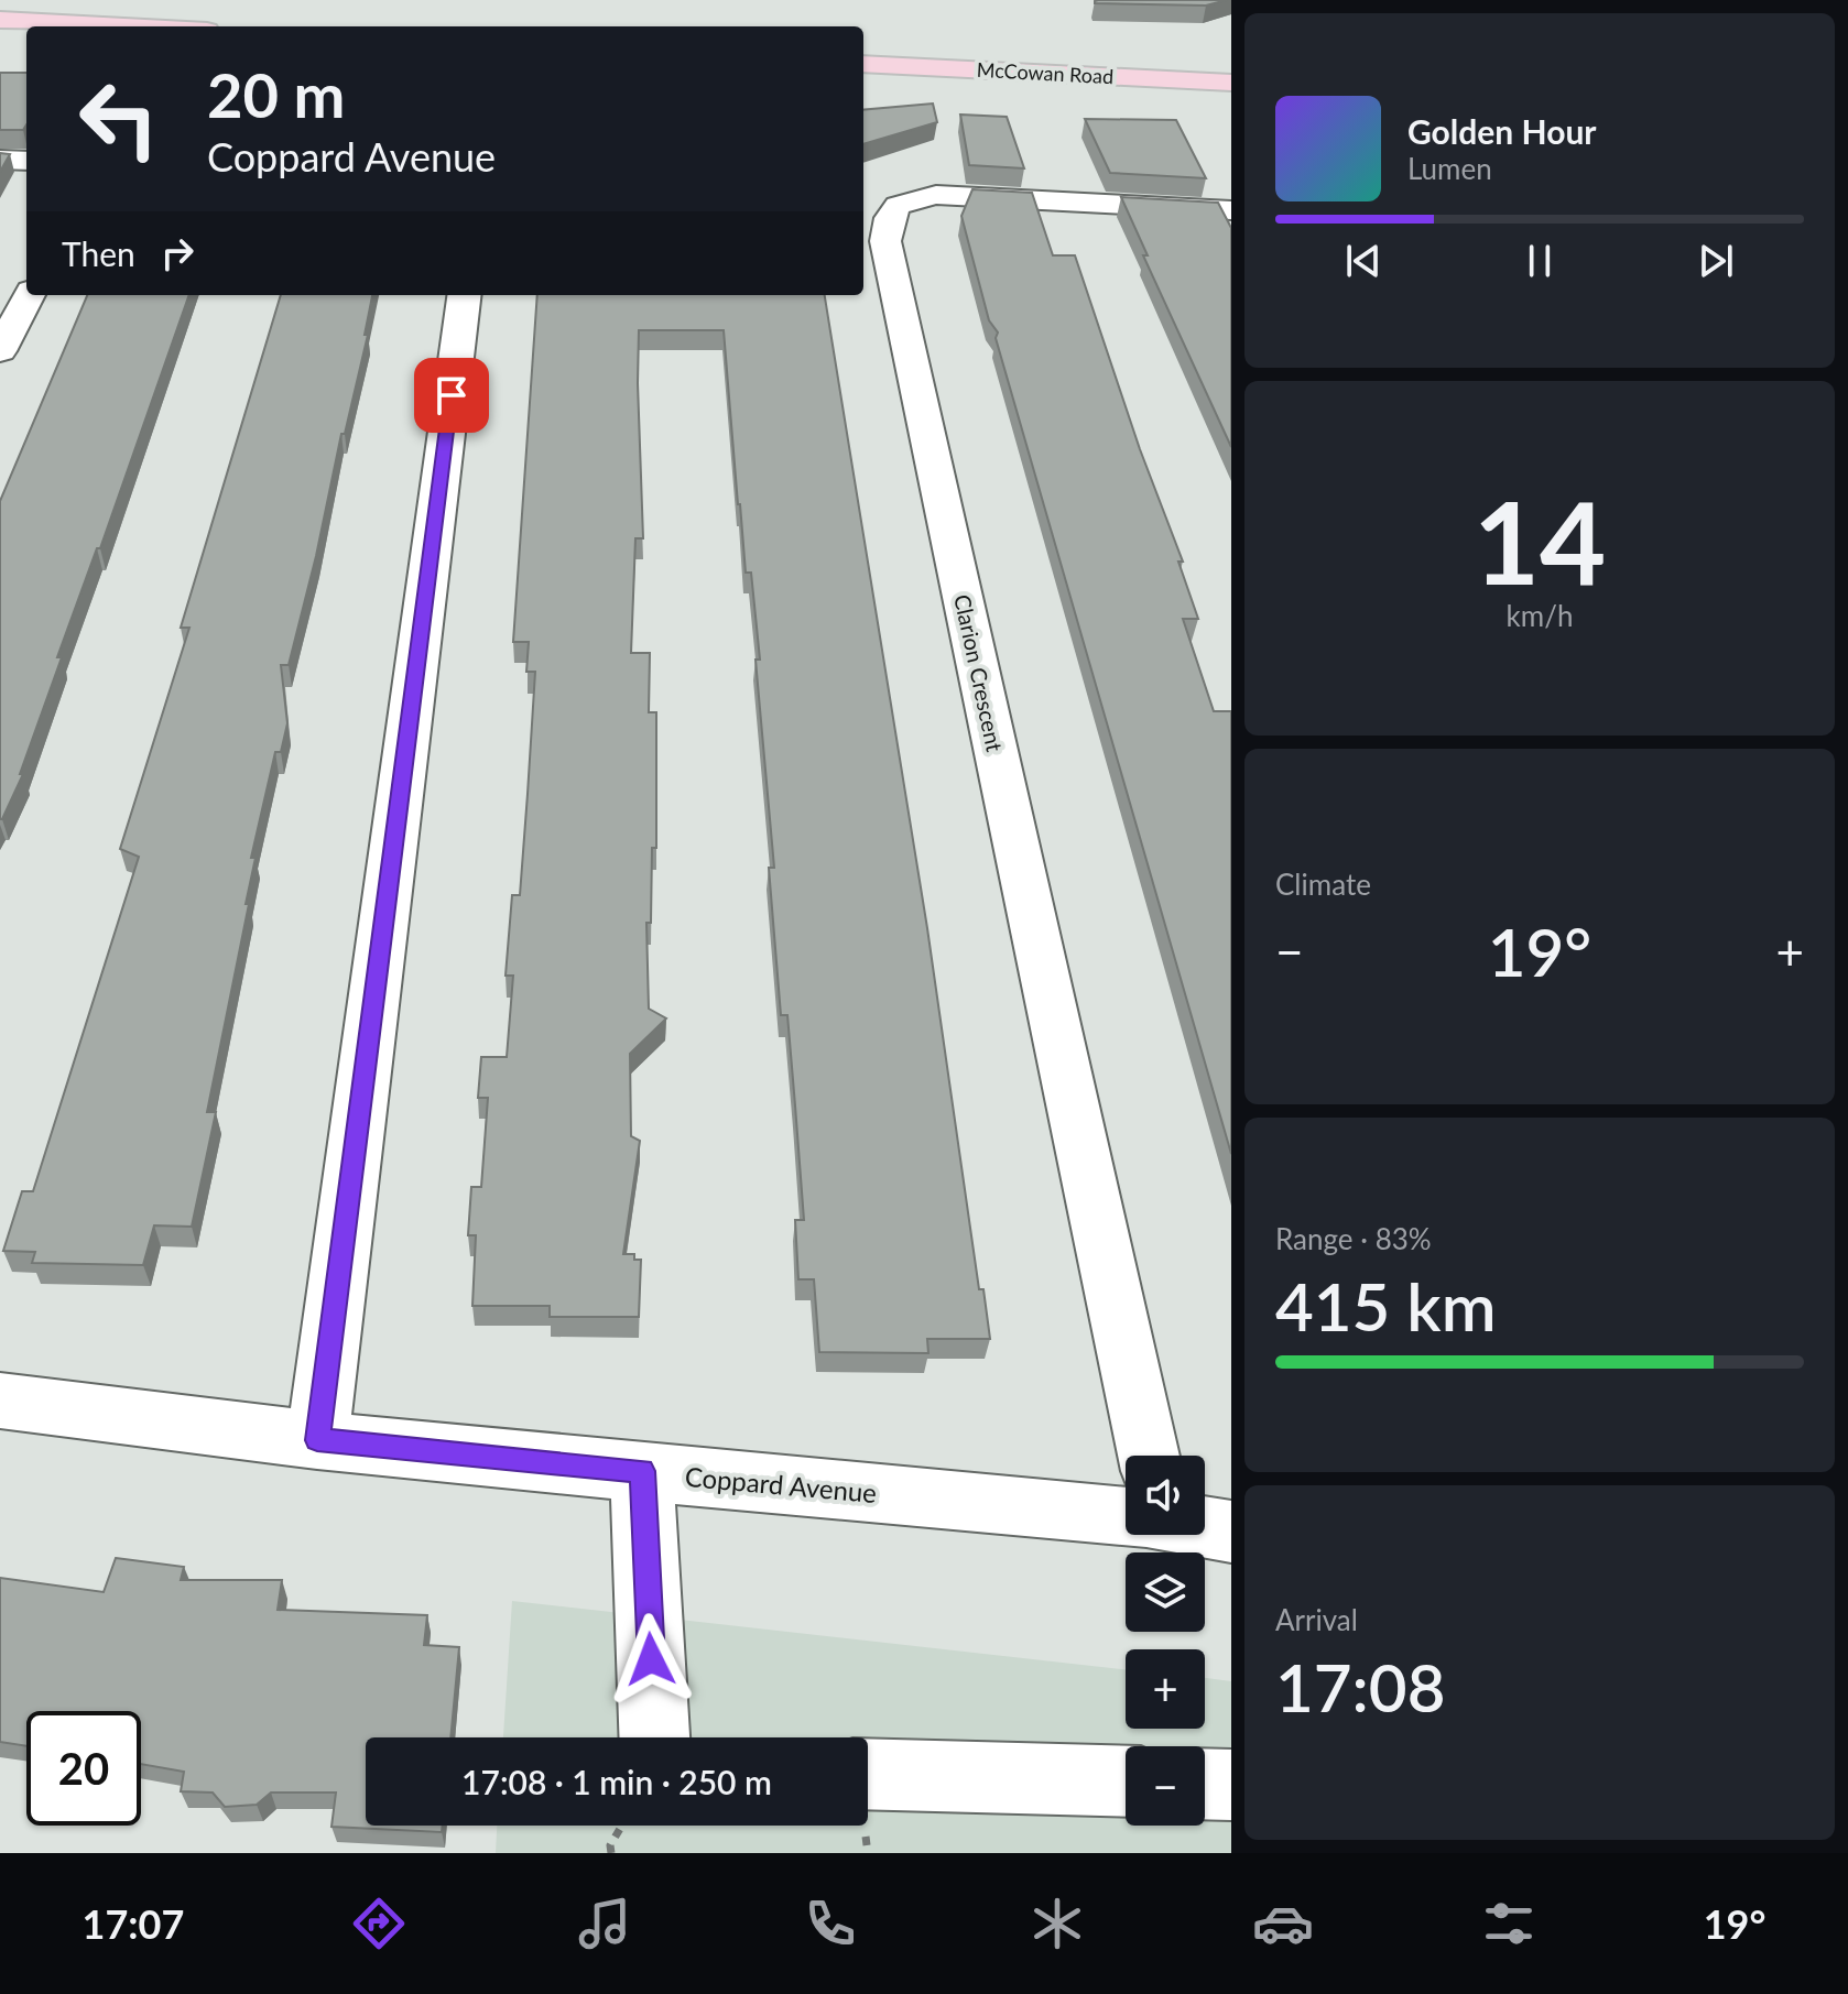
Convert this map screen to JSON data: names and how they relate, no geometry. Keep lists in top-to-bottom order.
{
  "streets": {
    "main road": ["McCowan Road"],
    "street": ["Clarion Crescent", "Coppard Avenue"]
  },
  "page": {
    "turn": ["20 m", "Coppard Avenue"],
    "song": ["Golden Hour", "Lumen"],
    "then": "Then",
    "tile": [
      ["14", "km/h"],
      "Climate",
      ["Range · 83%", "415 km"],
      ["Arrival", "17:08"]
    ],
    "heat": ["−", "19°", "+"],
    "map_buttons": ["+", "−"],
    "limit": "20",
    "trip": "17:08 · 1 min · 250 m",
    "tabs": ["17:07", "19°"]
  }
}
